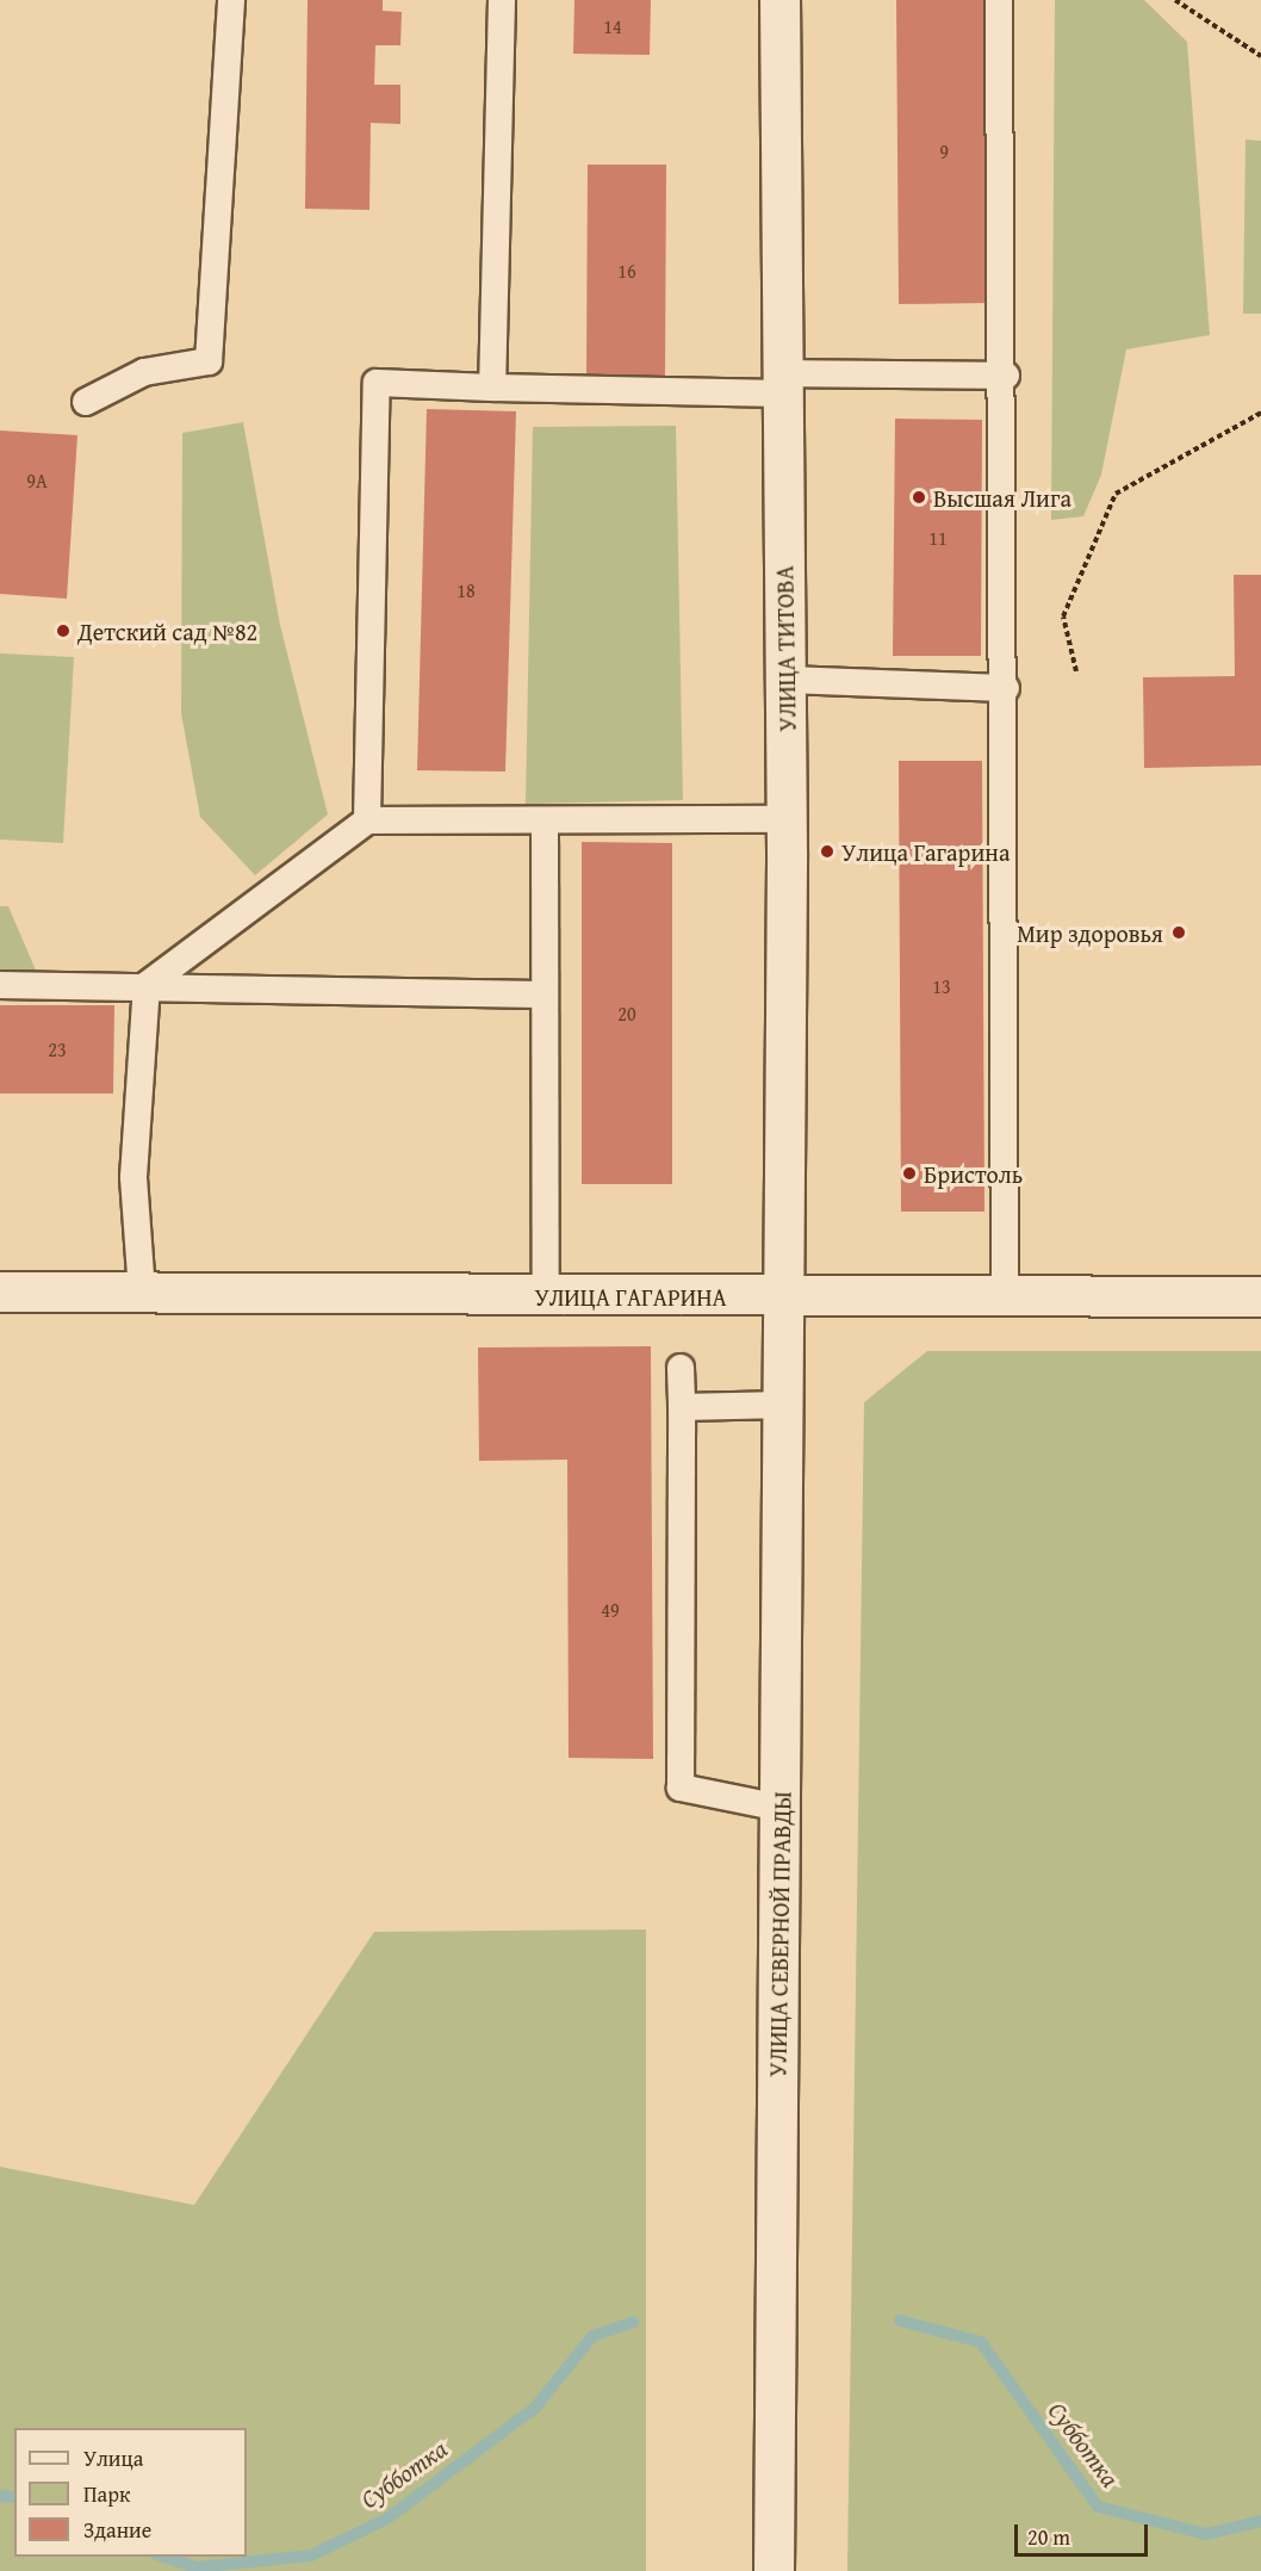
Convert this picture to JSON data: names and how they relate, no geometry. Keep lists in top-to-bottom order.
{
  "streets": {
    "main road": ["УЛИЦА ТИТОВА", "УЛИЦА ГАГАРИНА", "УЛИЦА СЕВЕРНОЙ ПРАВДЫ"]
  },
  "crossings": [
    ["УЛИЦА ТИТОВА", "УЛИЦА ГАГАРИНА"],
    ["УЛИЦА ТИТОВА", "УЛИЦА СЕВЕРНОЙ ПРАВДЫ"],
    ["УЛИЦА ГАГАРИНА", "УЛИЦА СЕВЕРНОЙ ПРАВДЫ"]
  ],
  "water": ["Субботка"],
  "places": [
    "Высшая Лига",
    "Детский сад №82",
    "Улица Гагарина",
    "Мир здоровья",
    "Бристоль"
  ],
  "house_numbers": [
    "14",
    "9",
    "16",
    "9А",
    "11",
    "18",
    "13",
    "20",
    "23",
    "49"
  ],
  "legend": ["Улица", "Парк", "Здание"],
  "scale_bar": "20 m"
}
